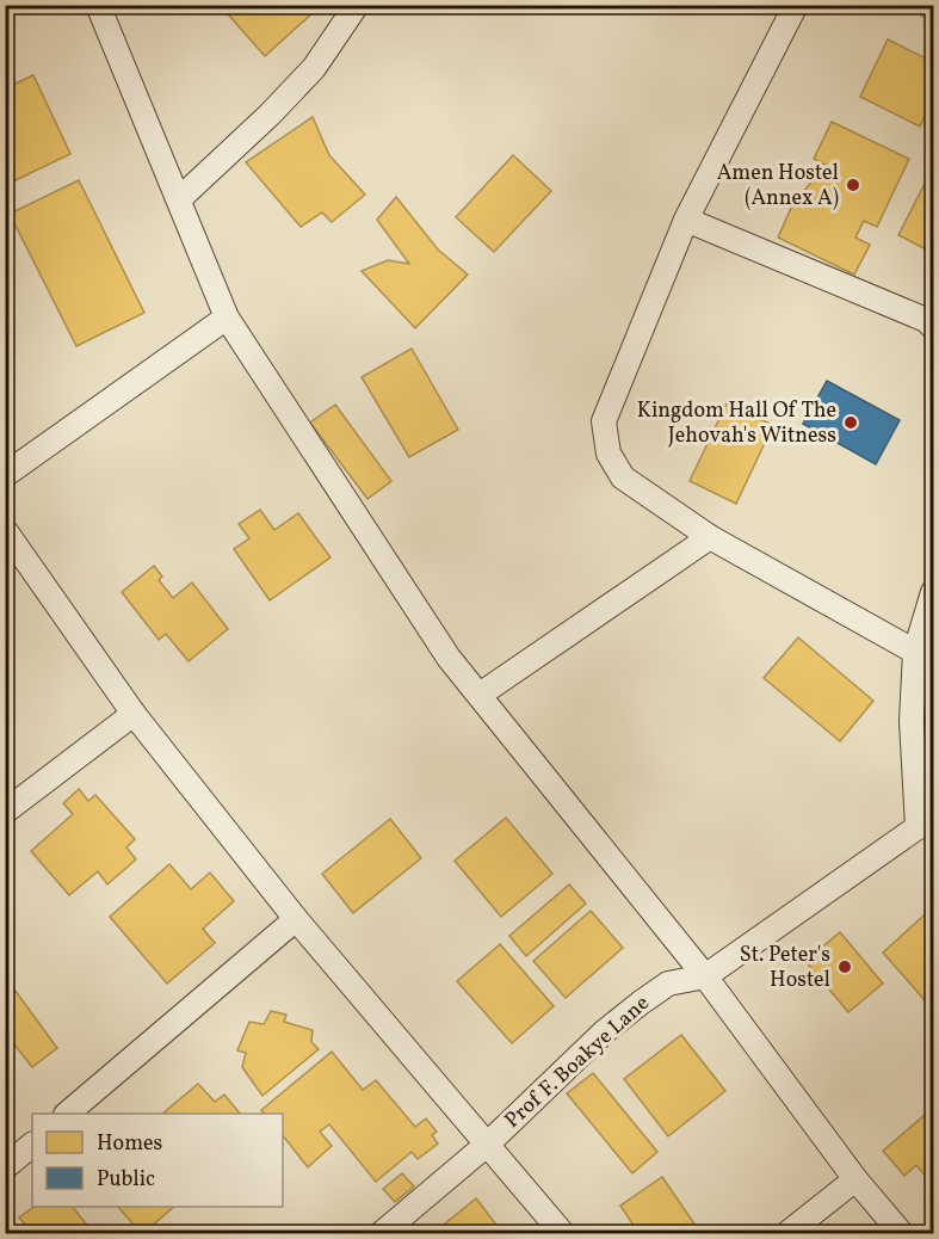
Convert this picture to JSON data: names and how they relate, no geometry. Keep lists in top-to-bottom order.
{
  "streets": {
    "street": ["Prof F. Boakye Lane"]
  },
  "places": ["Amen Hostel (Annex A)", "Kingdom Hall Of The Jehovah's Witness", "St. Peter's Hostel"],
  "legend": ["Homes", "Public"]
}
